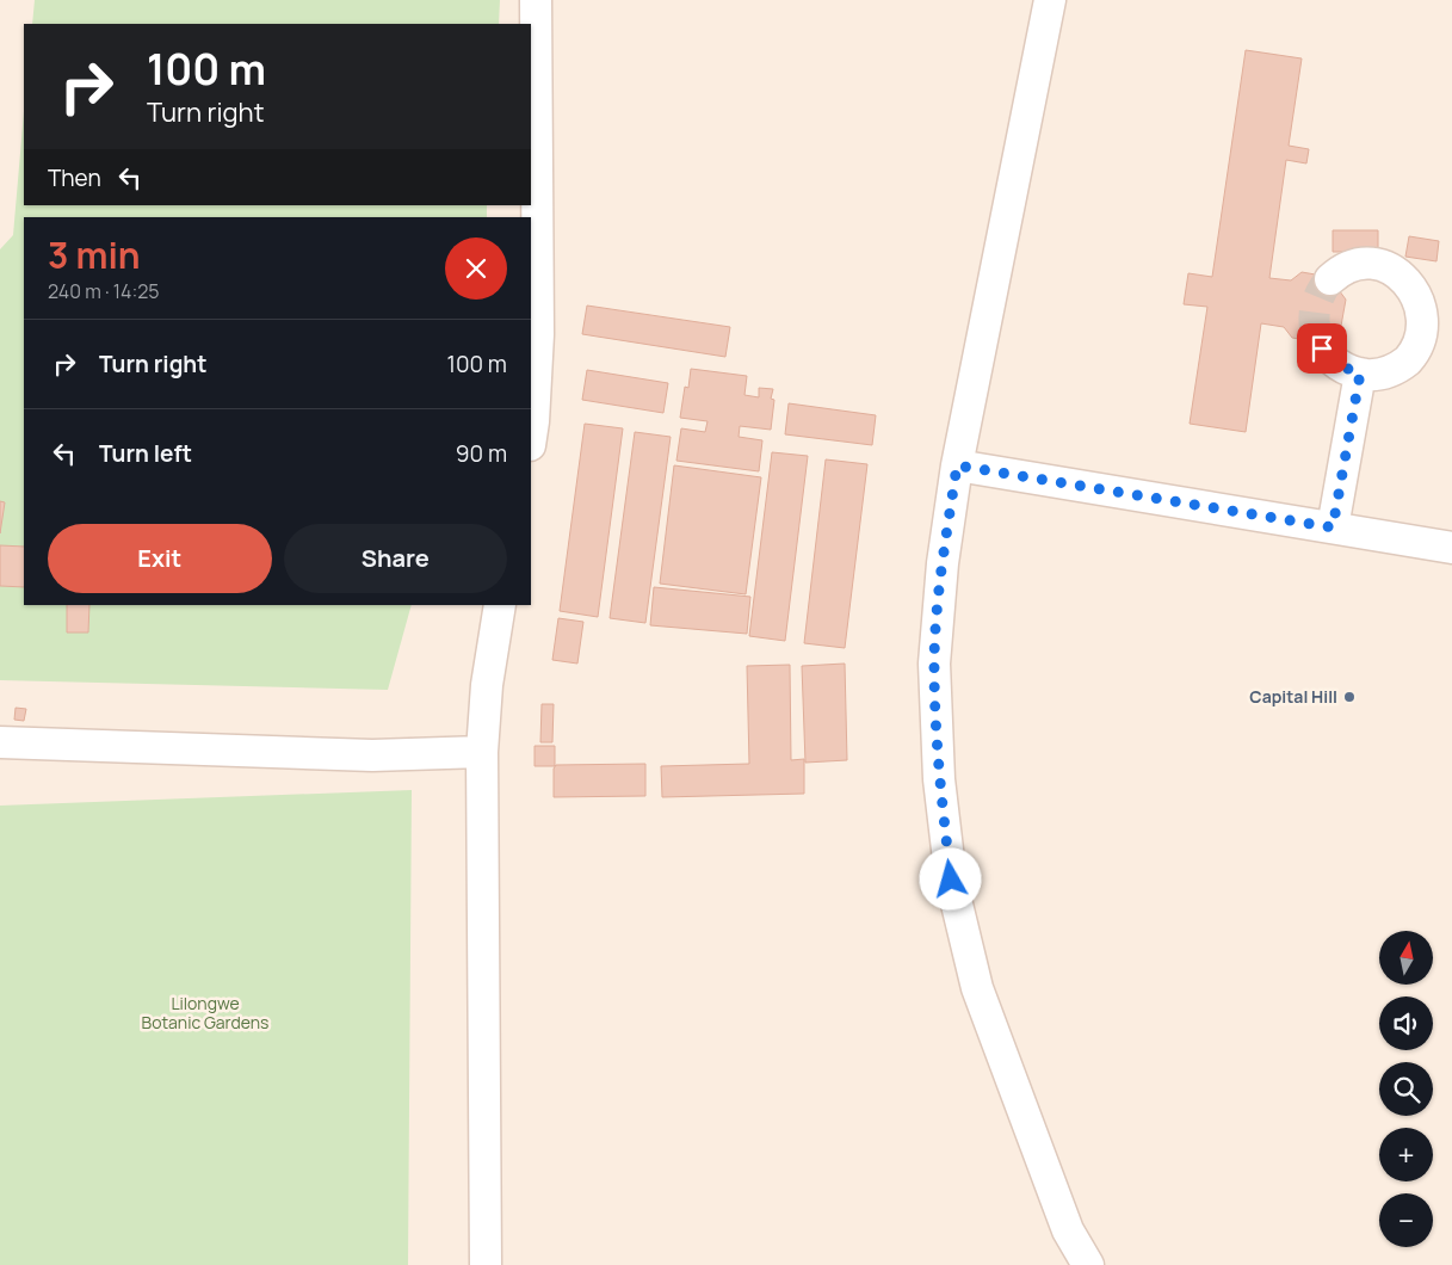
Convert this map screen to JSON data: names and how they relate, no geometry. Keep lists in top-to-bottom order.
{
  "parks": ["Lilongwe Botanic Gardens"],
  "places": ["Capital Hill"],
  "north": "top",
  "page": {
    "turn": ["100 m", "Turn right"],
    "then": "Then",
    "heading": ["3 min", "240 m · 14:25"],
    "list": [
      {
        "name": "Turn right",
        "value": "100 m"
      },
      {
        "name": "Turn left",
        "value": "90 m"
      }
    ],
    "buttons": ["Exit", "Share"],
    "map_buttons": ["+", "−"]
  }
}
